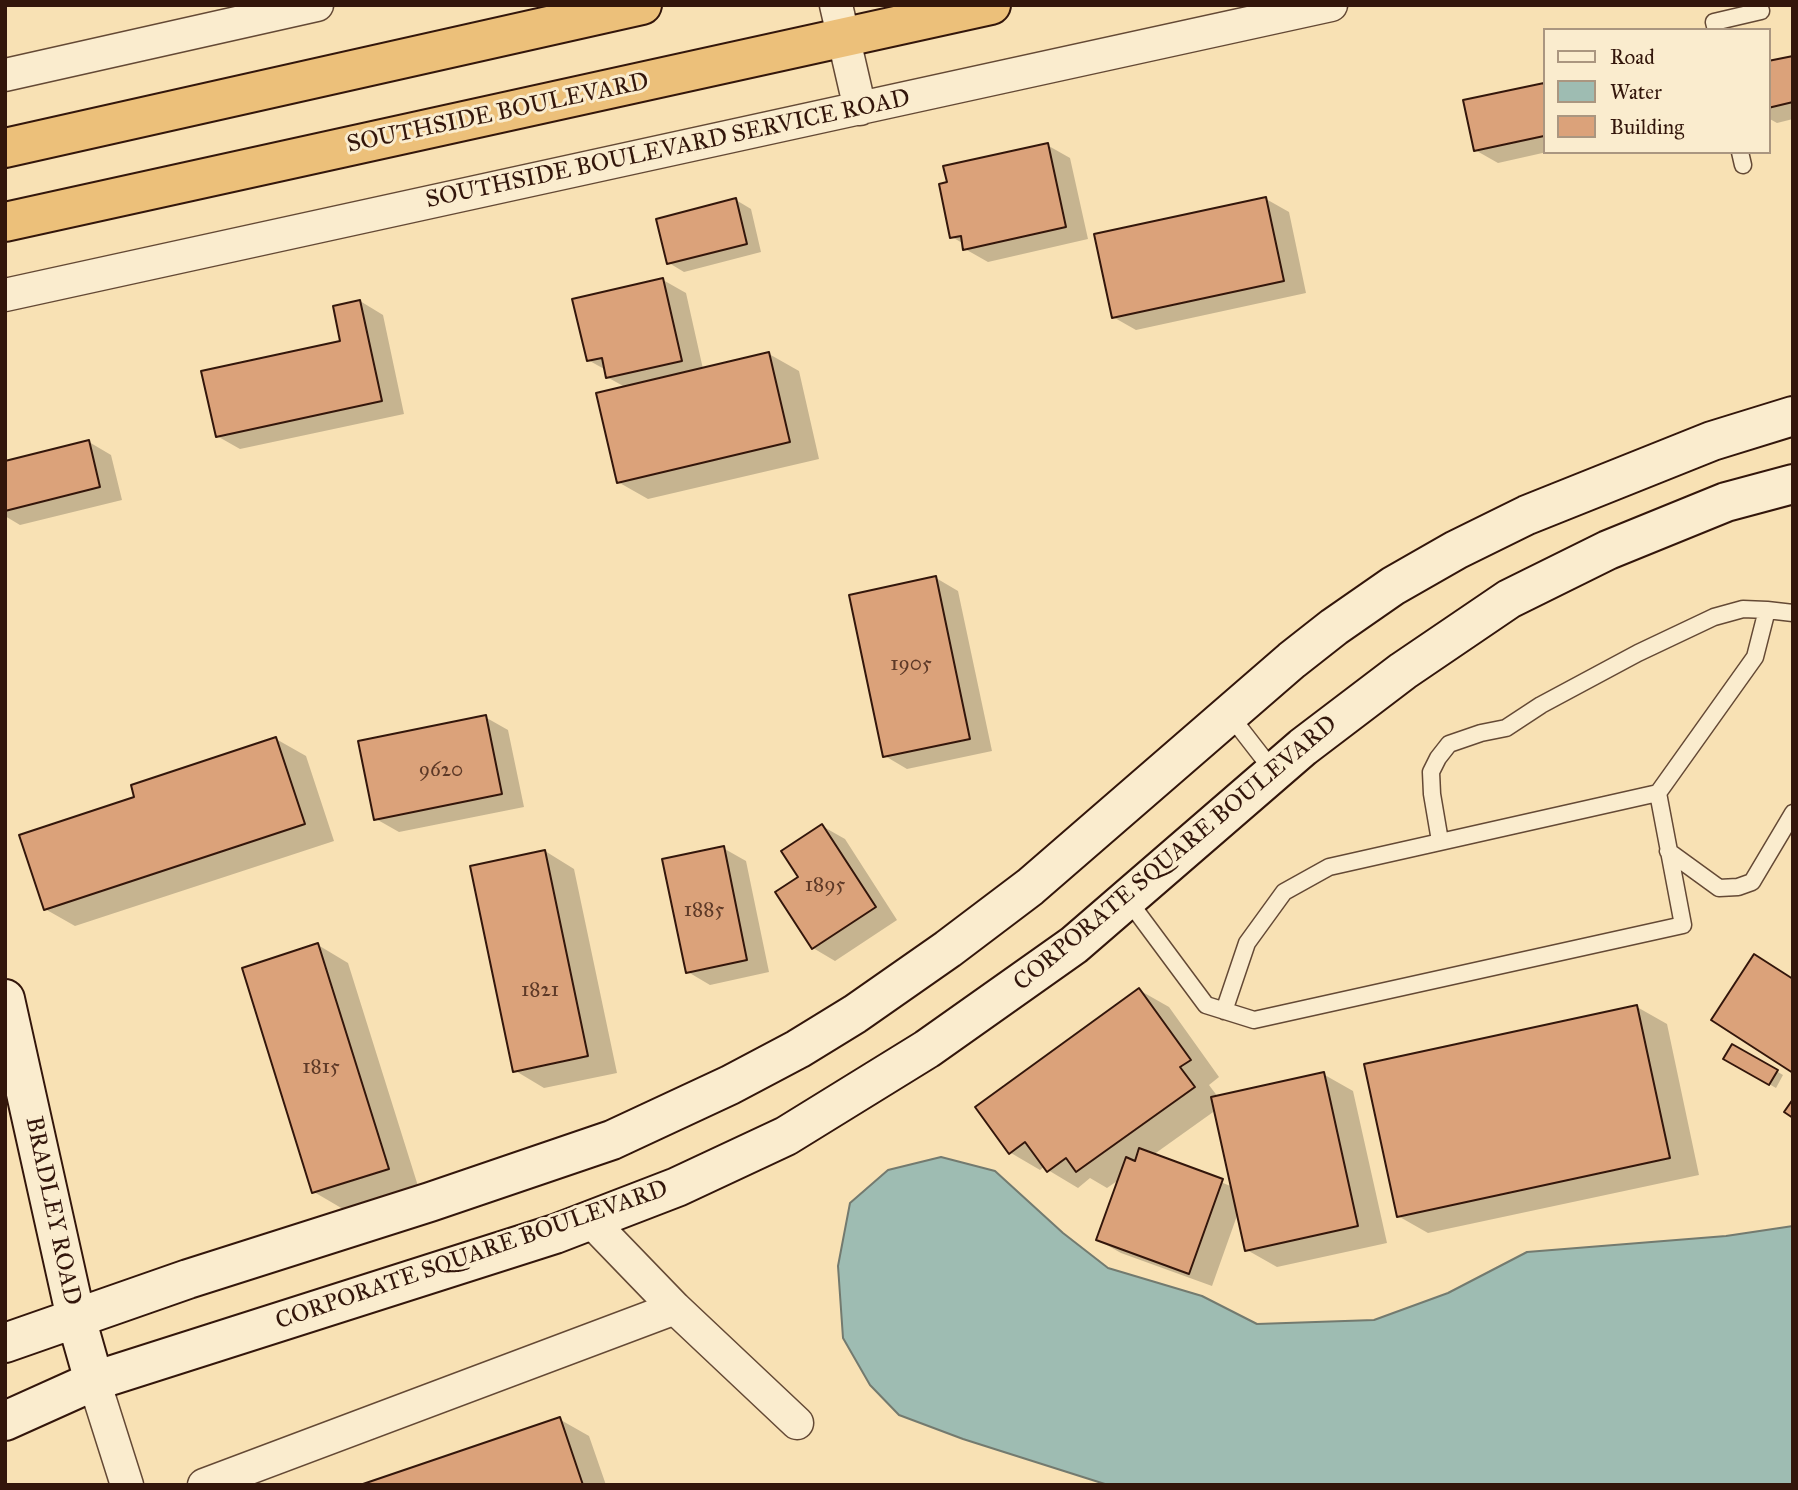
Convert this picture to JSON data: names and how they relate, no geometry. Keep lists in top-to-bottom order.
{
  "streets": {
    "highway": ["SOUTHSIDE BOULEVARD"],
    "street": ["SOUTHSIDE BOULEVARD SERVICE ROAD", "CORPORATE SQUARE BOULEVARD", "BRADLEY ROAD"]
  },
  "crossings": [
    ["CORPORATE SQUARE BOULEVARD", "BRADLEY ROAD"]
  ],
  "house_numbers": [
    "1905",
    "9620",
    "1895",
    "1885",
    "1821",
    "1815"
  ],
  "legend": ["Road", "Water", "Building"]
}
